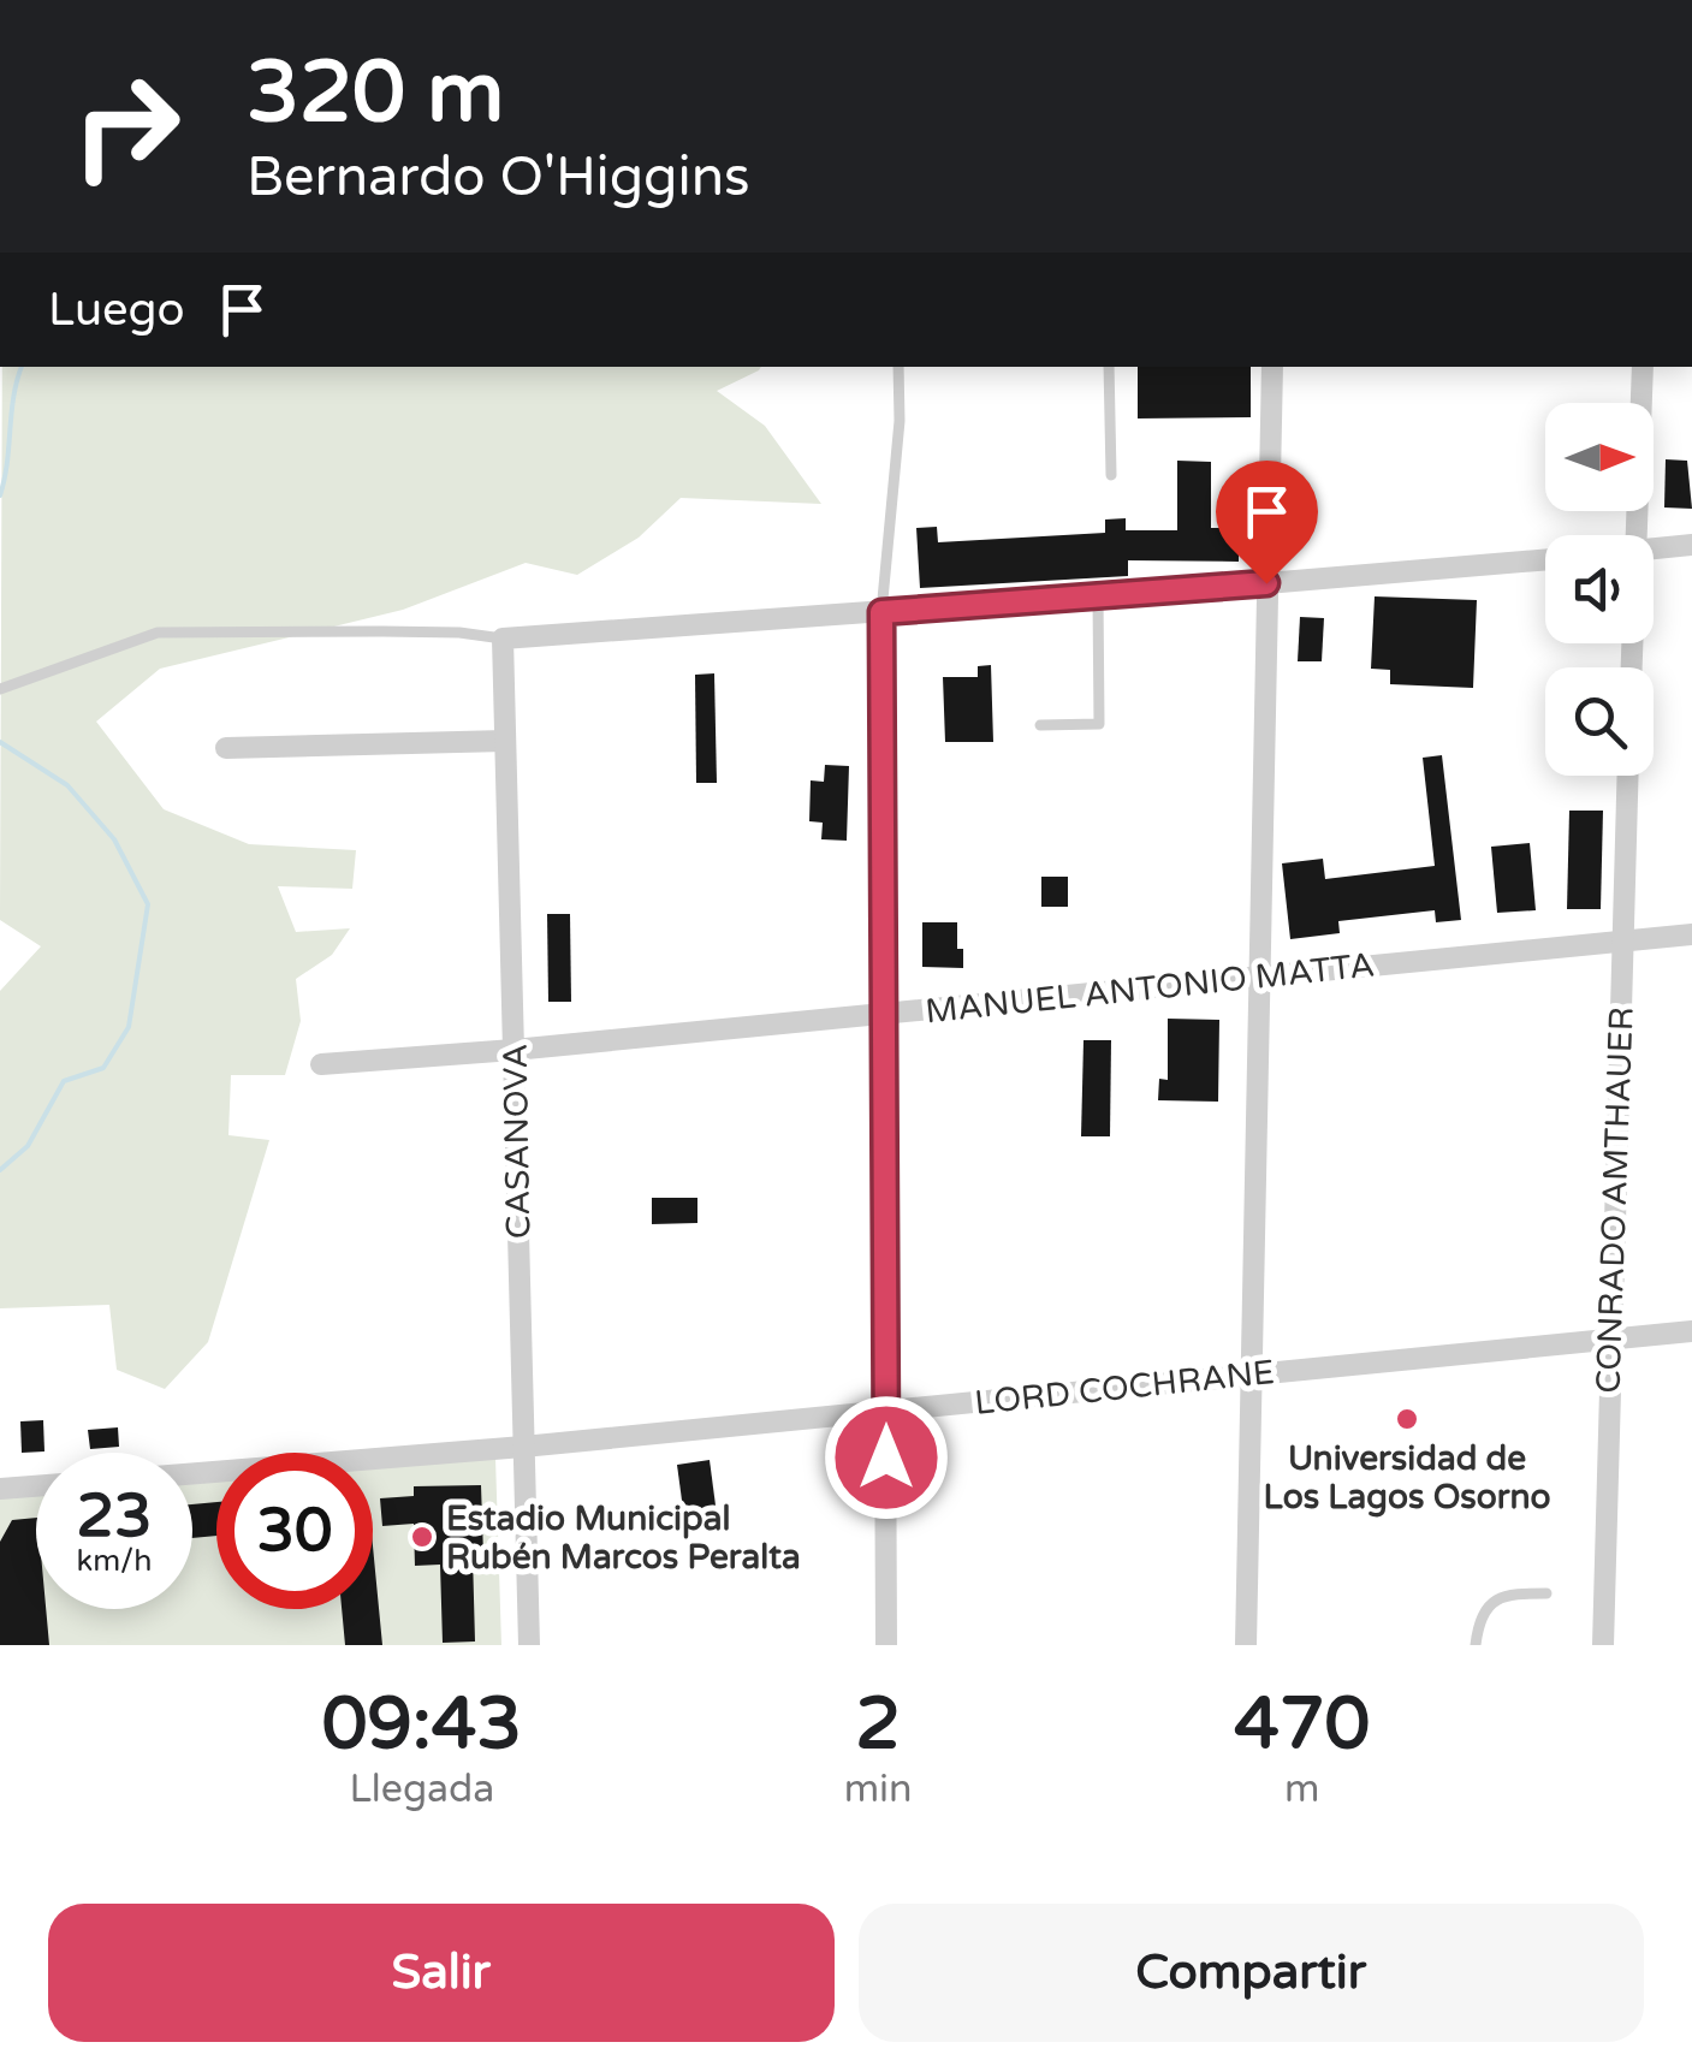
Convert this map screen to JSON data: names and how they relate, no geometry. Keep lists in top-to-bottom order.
{
  "streets": {
    "street": [
      "MANUEL ANTONIO MATTA",
      "CASANOVA",
      "CONRADO AMTHAUER",
      "LORD COCHRANE"
    ]
  },
  "crossings": [
    ["MANUEL ANTONIO MATTA", "CASANOVA"],
    ["MANUEL ANTONIO MATTA", "CONRADO AMTHAUER"],
    ["CASANOVA", "LORD COCHRANE"],
    ["CONRADO AMTHAUER", "LORD COCHRANE"]
  ],
  "places": ["Universidad de Los Lagos Osorno", "Estadio Municipal Rubén Marcos Peralta"],
  "north": "right",
  "page": {
    "turn": ["320 m", "Bernardo O'Higgins"],
    "then": "Luego",
    "speed": "23 km/h",
    "limit": "30",
    "eta": [
      "09:43",
      "Llegada",
      "2",
      "min",
      "470",
      "m"
    ],
    "buttons": ["Salir", "Compartir"]
  }
}
